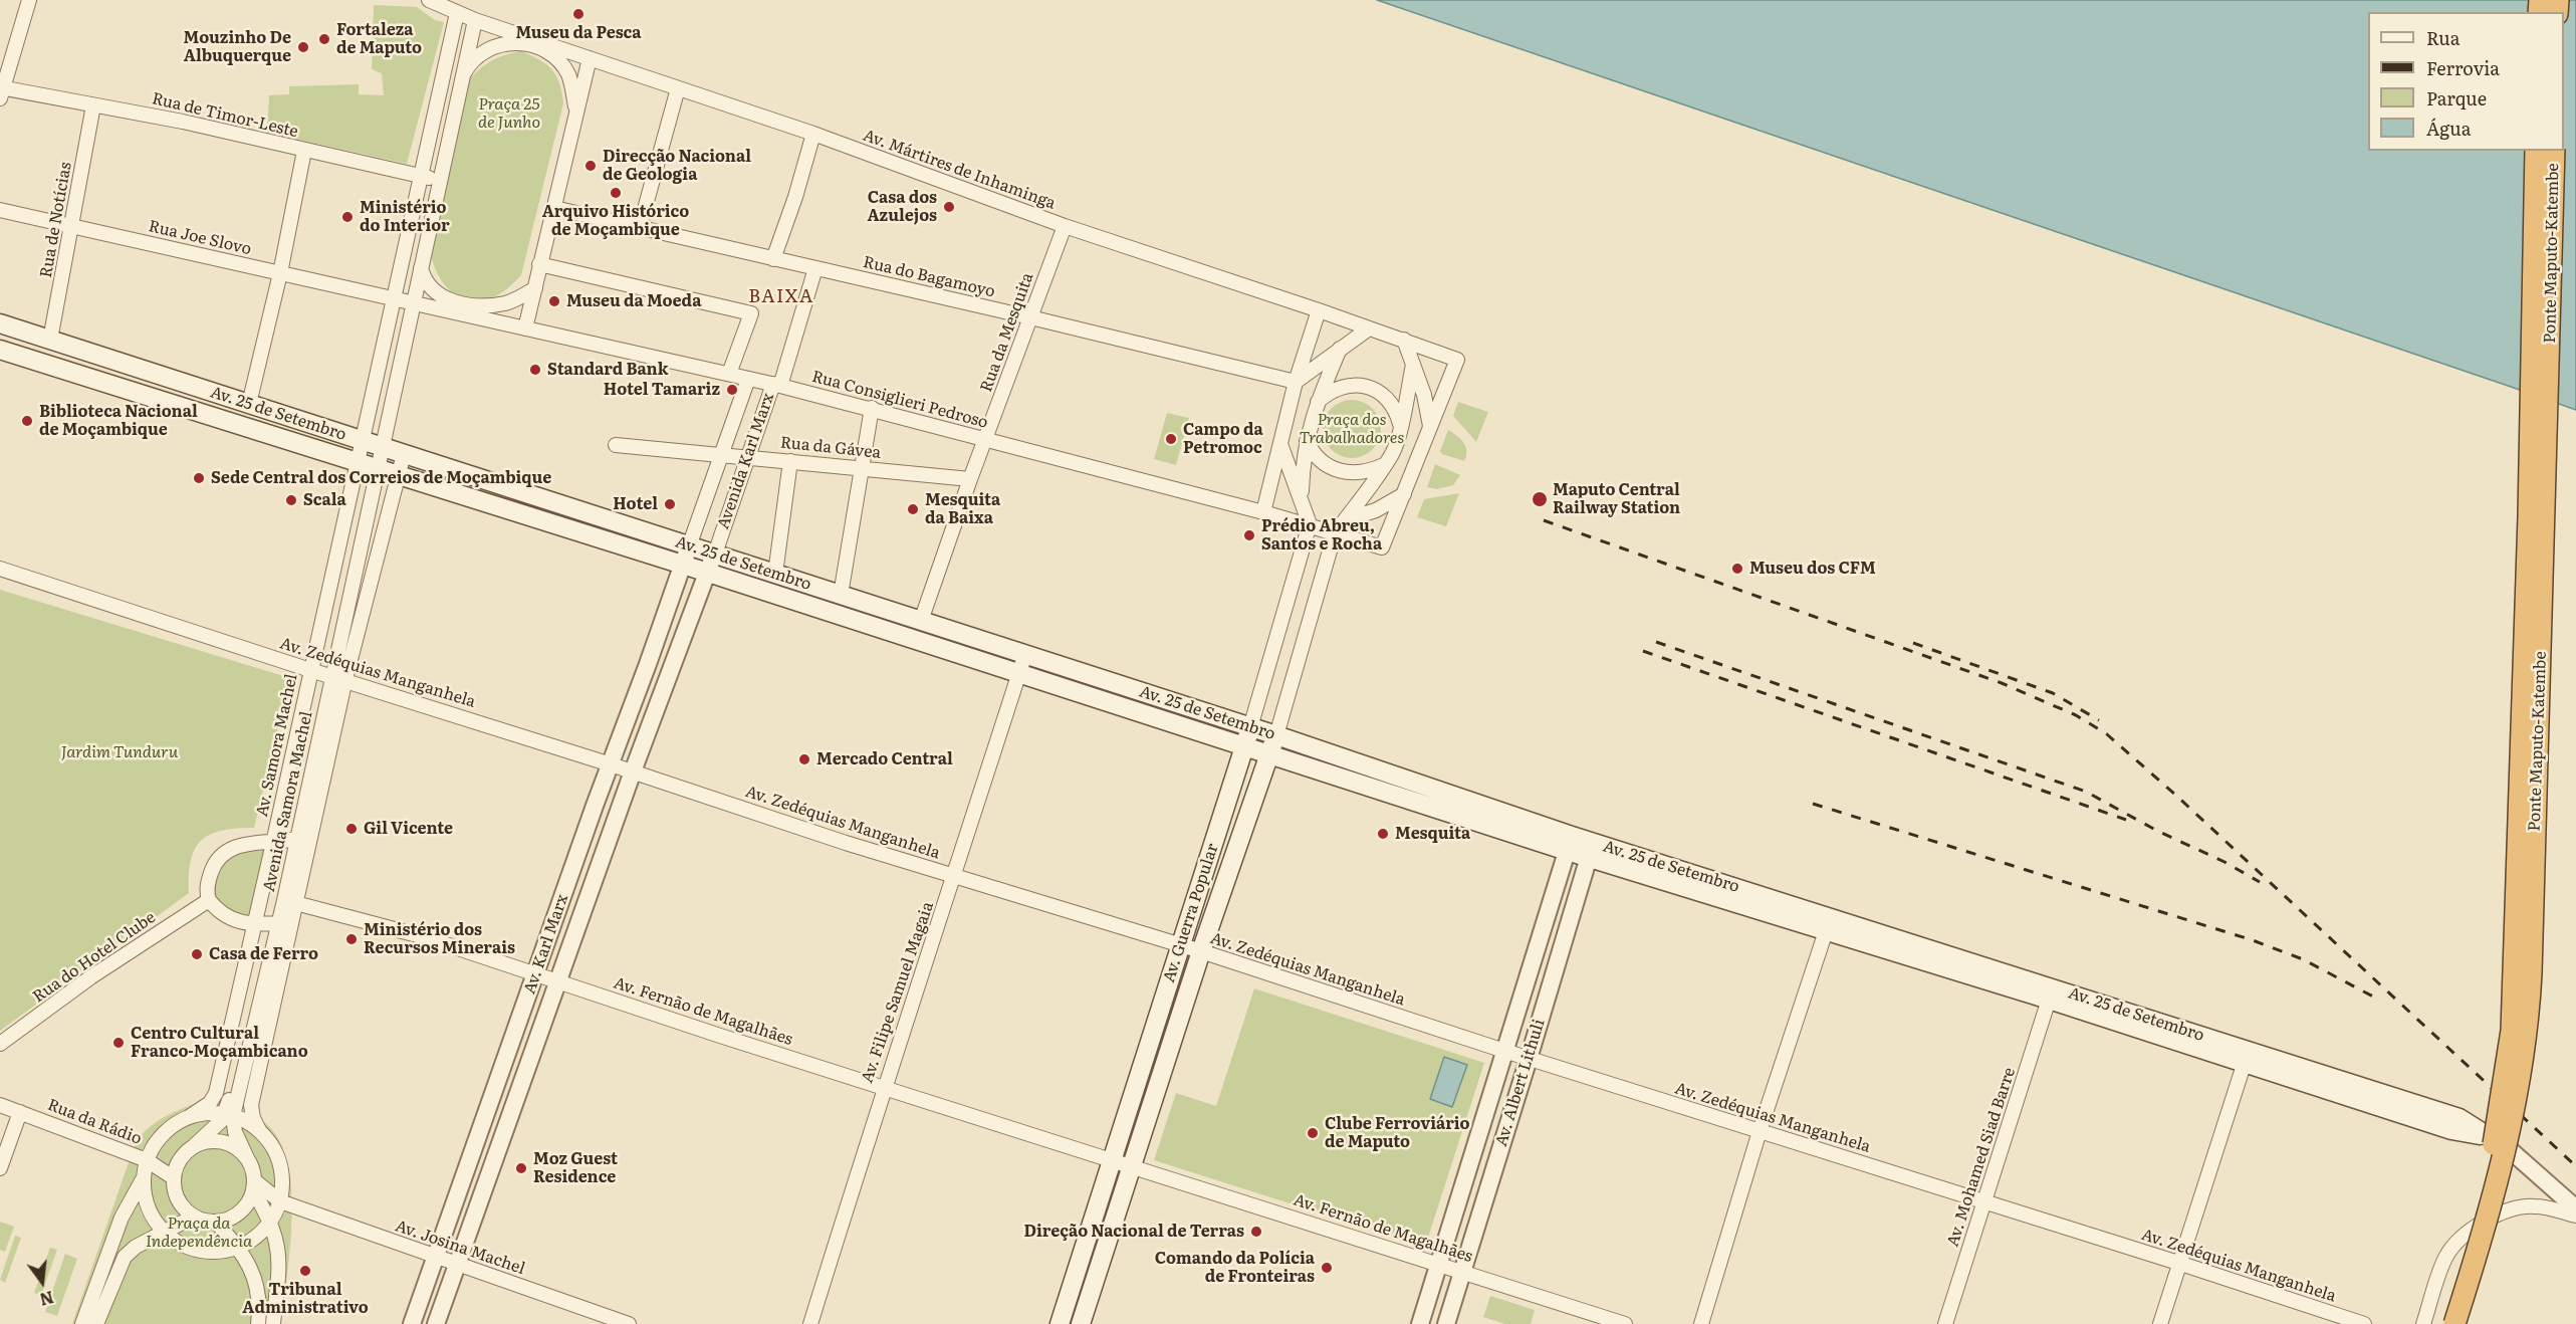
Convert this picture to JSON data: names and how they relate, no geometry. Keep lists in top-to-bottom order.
{
  "streets": {
    "highway": ["Ponte Maputo-Katembe"],
    "main road": ["Av. 25 de Setembro", "Av. Guerra Popular"],
    "street": [
      "Rua de Timor-Leste",
      "Av. Mártires de Inhaminga",
      "Rua de Notícias",
      "Rua Joe Slovo",
      "Rua do Bagamoyo",
      "Rua da Mesquita",
      "Rua Consiglieri Pedroso",
      "Rua da Gávea",
      "Avenida Karl Marx",
      "Av. Zedéquias Manganhela",
      "Av. Samora Machel",
      "Avenida Samora Machel",
      "Av. Karl Marx",
      "Rua do Hotel Clube",
      "Av. Filipe Samuel Magaia",
      "Av. Fernão de Magalhães",
      "Av. Albert Lithuli",
      "Rua da Rádio",
      "Av. Mohamed Siad Barre",
      "Av. Josina Machel"
    ]
  },
  "crossings": [
    ["Rua de Timor-Leste", "Rua de Notícias"],
    ["Rua de Timor-Leste", "Av. Samora Machel"],
    ["Av. Mártires de Inhaminga", "Rua da Mesquita"],
    ["Rua de Notícias", "Rua Joe Slovo"],
    ["Rua de Notícias", "Av. 25 de Setembro"],
    ["Rua Joe Slovo", "Av. Samora Machel"],
    ["Rua do Bagamoyo", "Rua da Mesquita"],
    ["Rua do Bagamoyo", "Avenida Karl Marx"],
    ["Rua da Mesquita", "Rua Consiglieri Pedroso"],
    ["Rua da Mesquita", "Av. 25 de Setembro"],
    ["Rua da Mesquita", "Rua da Gávea"],
    ["Rua Consiglieri Pedroso", "Avenida Karl Marx"],
    ["Av. 25 de Setembro", "Avenida Karl Marx"],
    ["Av. 25 de Setembro", "Av. Samora Machel"],
    ["Av. 25 de Setembro", "Av. Guerra Popular"],
    ["Av. 25 de Setembro", "Av. Karl Marx"],
    ["Av. 25 de Setembro", "Av. Filipe Samuel Magaia"],
    ["Av. 25 de Setembro", "Av. Albert Lithuli"],
    ["Av. 25 de Setembro", "Av. Mohamed Siad Barre"],
    ["Rua da Gávea", "Avenida Karl Marx"],
    ["Avenida Karl Marx", "Av. Karl Marx"],
    ["Av. Zedéquias Manganhela", "Av. Samora Machel"],
    ["Av. Zedéquias Manganhela", "Av. Guerra Popular"],
    ["Av. Zedéquias Manganhela", "Av. Karl Marx"],
    ["Av. Zedéquias Manganhela", "Av. Filipe Samuel Magaia"],
    ["Av. Zedéquias Manganhela", "Av. Albert Lithuli"],
    ["Av. Zedéquias Manganhela", "Av. Mohamed Siad Barre"],
    ["Av. Samora Machel", "Avenida Samora Machel"],
    ["Av. Samora Machel", "Av. Fernão de Magalhães"],
    ["Avenida Samora Machel", "Av. Fernão de Magalhães"],
    ["Av. Guerra Popular", "Av. Fernão de Magalhães"],
    ["Av. Karl Marx", "Av. Fernão de Magalhães"],
    ["Av. Karl Marx", "Av. Josina Machel"],
    ["Av. Filipe Samuel Magaia", "Av. Fernão de Magalhães"],
    ["Av. Fernão de Magalhães", "Av. Albert Lithuli"],
    ["Rua da Rádio", "Av. Josina Machel"]
  ],
  "districts": ["BAIXA"],
  "parks": [
    "Praça 25 de Junho",
    "Praça dos Trabalhadores",
    "Jardim Tunduru",
    "Praça da Independência"
  ],
  "places": [
    "Museu da Pesca",
    "Fortaleza de Maputo",
    "Mouzinho De Albuquerque",
    "Direcção Nacional de Geologia",
    "Arquivo Histórico de Moçambique",
    "Casa dos Azulejos",
    "Ministério do Interior",
    "Museu da Moeda",
    "Standard Bank",
    "Hotel Tamariz",
    "Biblioteca Nacional de Moçambique",
    "Campo da Petromoc",
    "Sede Central dos Correios de Moçambique",
    "Maputo Central Railway Station",
    "Scala",
    "Hotel",
    "Mesquita da Baixa",
    "Prédio Abreu, Santos e Rocha",
    "Museu dos CFM",
    "Mercado Central",
    "Gil Vicente",
    "Mesquita",
    "Ministério dos Recursos Minerais",
    "Casa de Ferro",
    "Centro Cultural Franco-Moçambicano",
    "Clube Ferroviário de Maputo",
    "Moz Guest Residence",
    "Direção Nacional de Terras",
    "Comando da Polícia de Fronteiras",
    "Tribunal Administrativo"
  ],
  "legend": [
    "Rua",
    "Ferrovia",
    "Parque",
    "Água"
  ],
  "north": "bottom"
}
